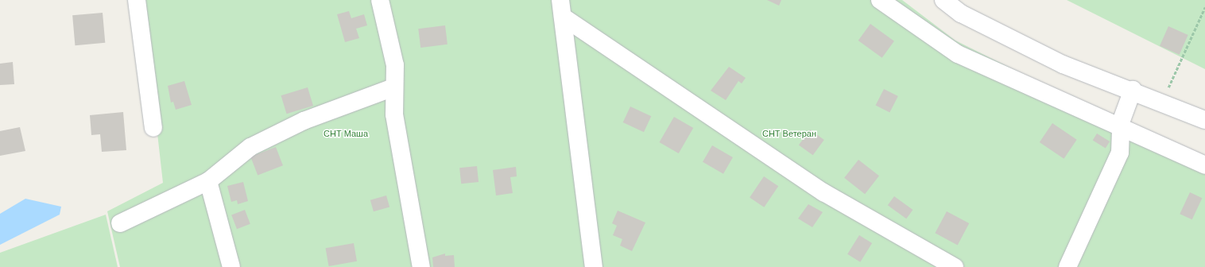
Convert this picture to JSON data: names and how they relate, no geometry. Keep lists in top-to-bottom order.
{
  "parks": ["СНТ Маша", "СНТ Ветеран"]
}
